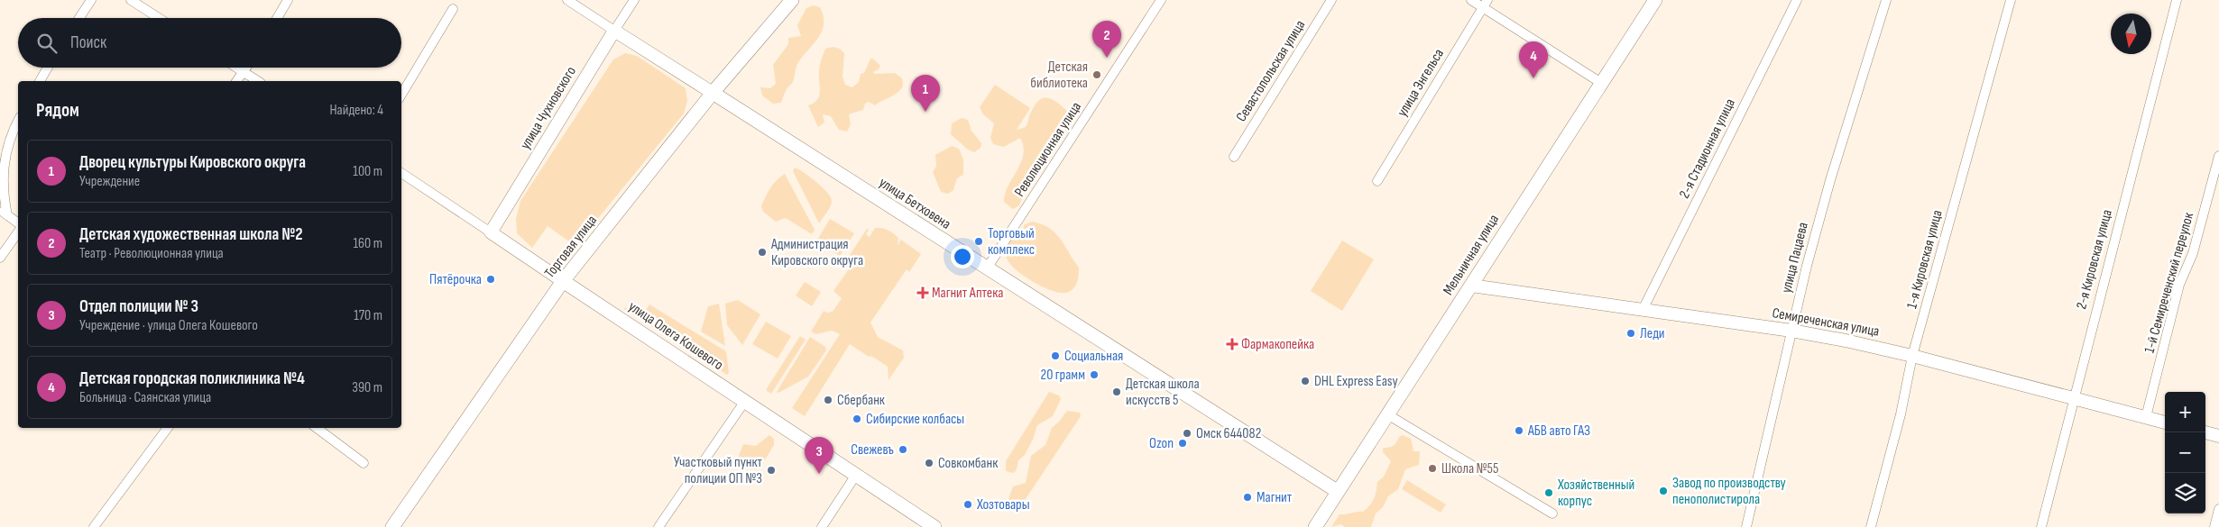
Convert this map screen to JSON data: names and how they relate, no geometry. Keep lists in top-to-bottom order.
{
  "streets": {
    "main road": [
      "улица Чухновского",
      "улица Бетховена",
      "Торговая улица",
      "Мельничная улица",
      "Семиреченская улица",
      "улица Олега Кошевого"
    ],
    "street": [
      "Севастопольская улица",
      "улица Энгельса",
      "2-я Стадионная улица",
      "Революционная улица",
      "улица Пацаева",
      "1-я Кировская улица",
      "2-я Кировская улица",
      "1-й Семиреченский переулок"
    ]
  },
  "crossings": [
    ["улица Чухновского", "улица Бетховена"],
    ["улица Чухновского", "улица Олега Кошевого"],
    ["2-я Стадионная улица", "Семиреченская улица"],
    ["Революционная улица", "улица Бетховена"],
    ["улица Бетховена", "Торговая улица"],
    ["улица Бетховена", "Мельничная улица"],
    ["Торговая улица", "улица Олега Кошевого"],
    ["Мельничная улица", "Семиреченская улица"],
    ["улица Пацаева", "Семиреченская улица"],
    ["1-я Кировская улица", "Семиреченская улица"],
    ["2-я Кировская улица", "Семиреченская улица"],
    ["1-й Семиреченский переулок", "Семиреченская улица"]
  ],
  "places": {
    "other": [
      "Детская библиотека",
      "Торговый комплекс",
      "Администрация Кировского округа",
      "Пятёрочка",
      "Леди",
      "Социальная",
      "20 грамм",
      "DHL Express Easy",
      "Детская школа искусств 5",
      "Сбербанк",
      "Сибирские колбасы",
      "АБВ авто ГАЗ",
      "Омск 644082",
      "Ozon",
      "Свежевъ",
      "Совкомбанк",
      "Школа №55",
      "Участковый пункт полиции ОП №3",
      "Завод по производству пенополистирола",
      "Хозяйственный корпус",
      "Магнит",
      "Хозтовары"
    ],
    "health": ["Магнит Аптека", "Фармакопейка"]
  },
  "north": "bottom",
  "page": {
    "search": "Поиск",
    "pins": [
      "2",
      "4",
      "1",
      "3"
    ],
    "heading": ["Рядом", "Найдено: 4"],
    "list": [
      {
        "mark": "1",
        "name": "Дворец культуры Кировского округа",
        "note": "Учреждение",
        "value": "100 m"
      },
      {
        "mark": "2",
        "name": "Детская художественная школа №2",
        "note": "Театр · Революционная улица",
        "value": "160 m"
      },
      {
        "mark": "3",
        "name": "Отдел полиции № 3",
        "note": "Учреждение · улица Олега Кошевого",
        "value": "170 m"
      },
      {
        "mark": "4",
        "name": "Детская городская поликлиника №4",
        "note": "Больница · Саянская улица",
        "value": "390 m"
      }
    ],
    "map_buttons": ["+", "−"]
  }
}
